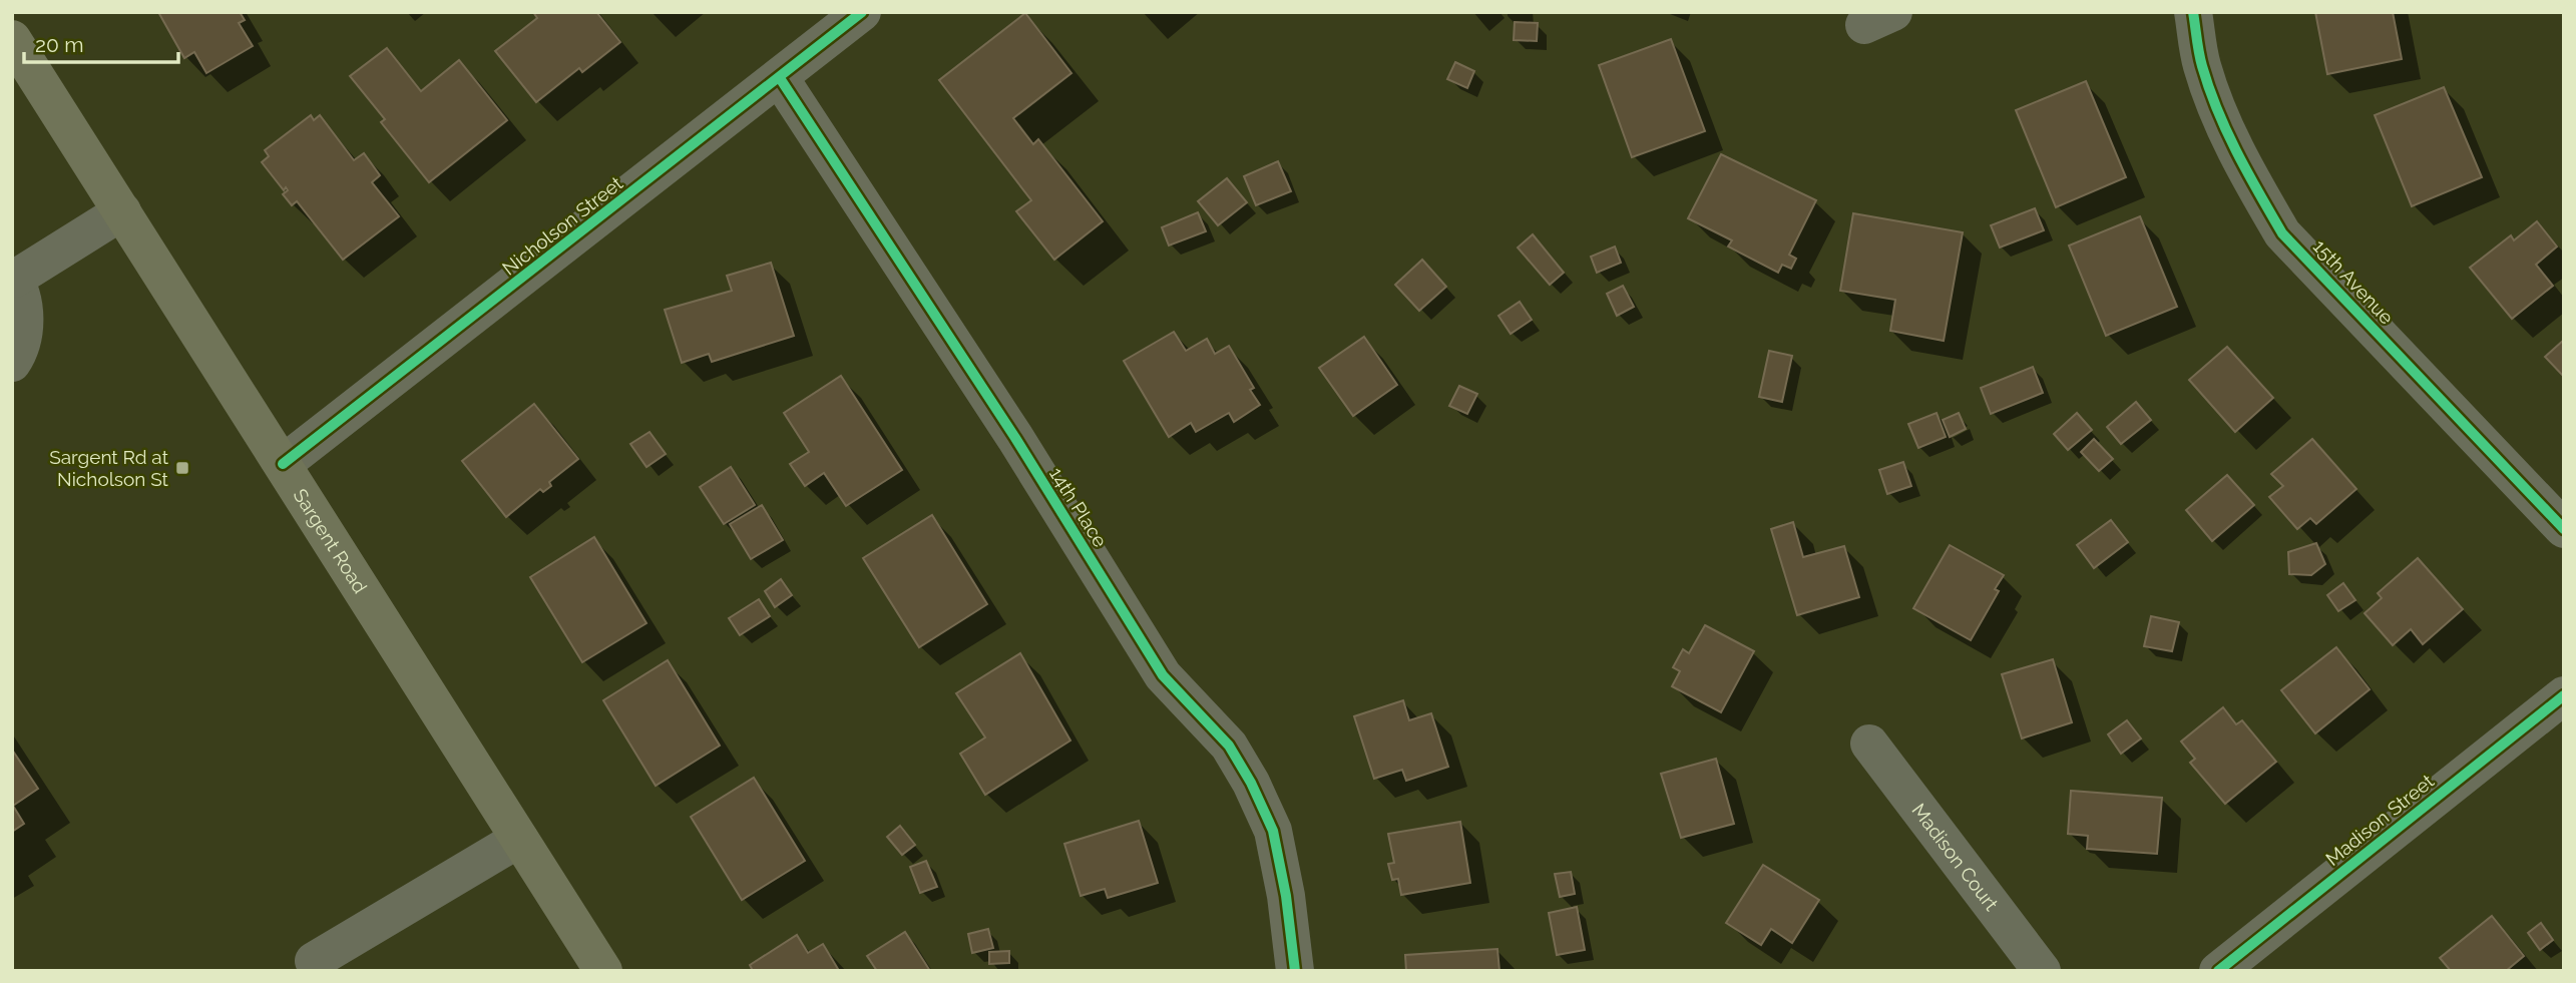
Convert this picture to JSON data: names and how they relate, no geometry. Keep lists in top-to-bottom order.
{
  "streets": {
    "main road": ["Sargent Road"],
    "street": [
      "Nicholson Street",
      "15th Avenue",
      "14th Place",
      "Madison Street",
      "Madison Court"
    ]
  },
  "crossings": [
    ["Nicholson Street", "14th Place"],
    ["Nicholson Street", "Sargent Road"]
  ],
  "places": {
    "transit": ["Sargent Rd at Nicholson St"]
  },
  "scale_bar": "20 m"
}
